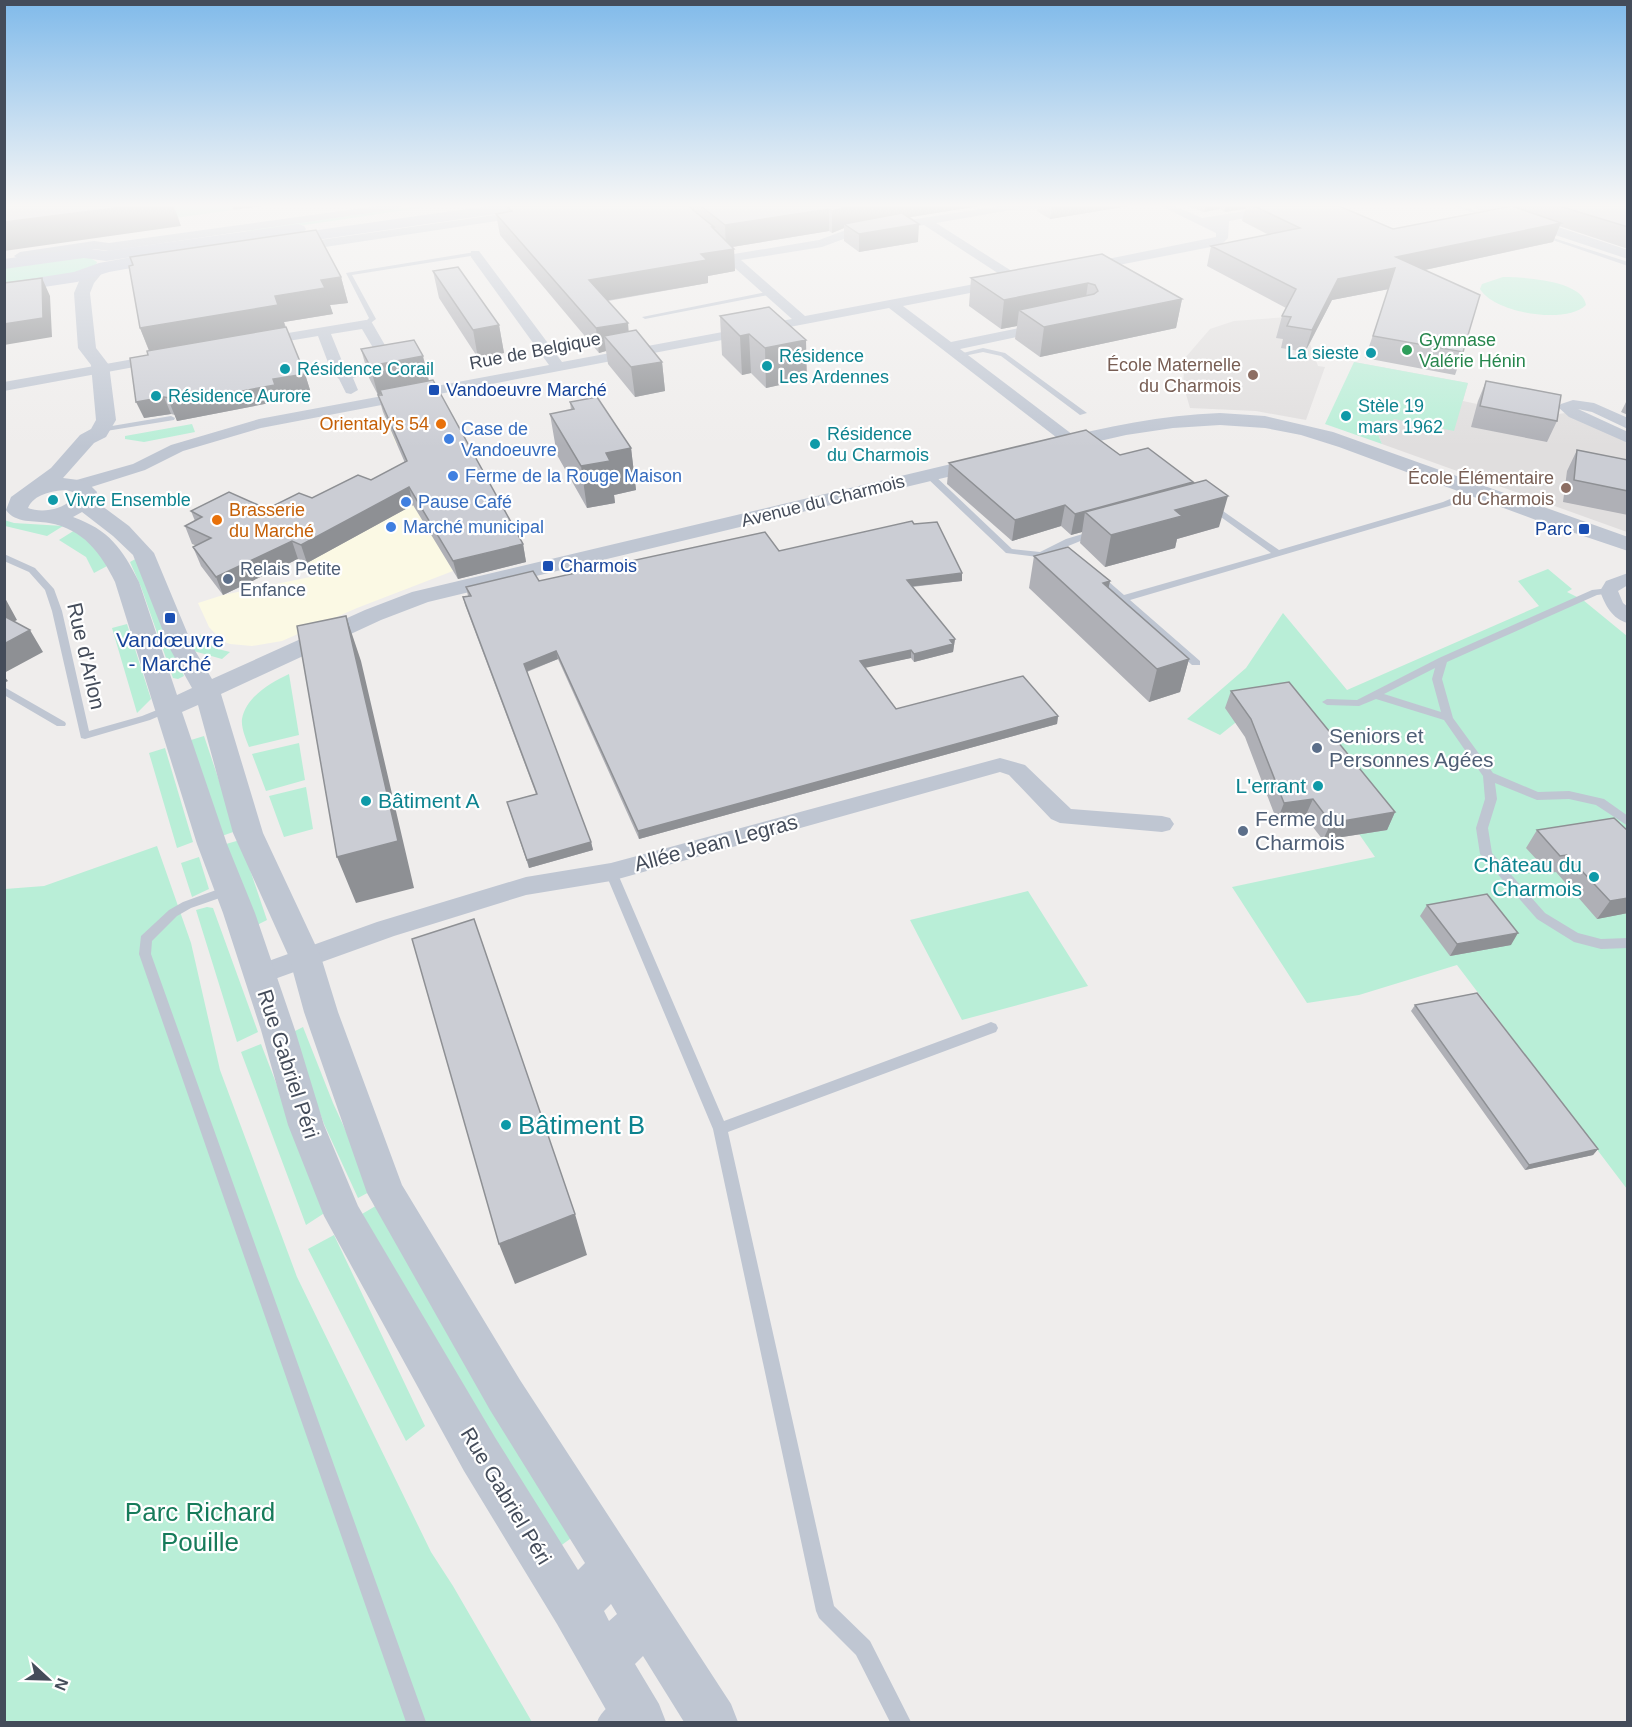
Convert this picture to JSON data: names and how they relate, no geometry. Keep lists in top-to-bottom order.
{
  "streets": {
    "street": [
      "Rue de Belgique",
      "Avenue du Charmois",
      "Allée Jean Legras",
      "Rue Gabriel Péri"
    ],
    "lane": ["Rue d'Arlon"]
  },
  "crossings": [
    ["Avenue du Charmois", "Rue d'Arlon"],
    ["Avenue du Charmois", "Rue Gabriel Péri"],
    ["Rue d'Arlon", "Rue Gabriel Péri"],
    ["Allée Jean Legras", "Rue Gabriel Péri"]
  ],
  "parks": ["Parc Richard Pouille"],
  "places": {
    "other": [
      "Gymnase Valérie Hénin",
      "La sieste",
      "Résidence Les Ardennes",
      "Résidence Corail",
      "École Maternelle du Charmois",
      "Résidence Aurore",
      "Stèle 19 mars 1962",
      "Orientaly's 54",
      "Case de Vandoeuvre",
      "Résidence du Charmois",
      "Ferme de la Rouge Maison",
      "École Élémentaire du Charmois",
      "Vivre Ensemble",
      "Pause Café",
      "Brasserie du Marché",
      "Marché municipal",
      "Relais Petite Enfance",
      "Seniors et Personnes Agées",
      "L'errant",
      "Bâtiment A",
      "Ferme du Charmois",
      "Château du Charmois",
      "Bâtiment B"
    ],
    "transit": [
      "Vandoeuvre Marché",
      "Parc",
      "Charmois",
      "Vandœuvre - Marché"
    ]
  },
  "north": "right"
}
